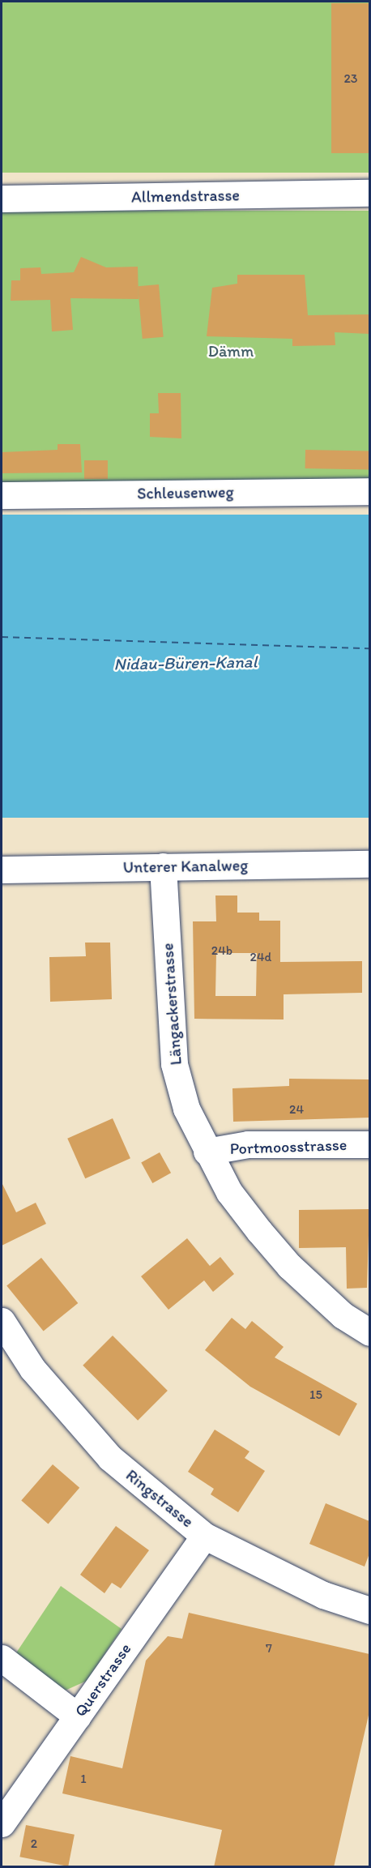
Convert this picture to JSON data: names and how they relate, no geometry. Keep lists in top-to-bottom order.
{
  "streets": {
    "street": [
      "Allmendstrasse",
      "Schleusenweg",
      "Unterer Kanalweg",
      "Längackerstrasse",
      "Portmoosstrasse",
      "Ringstrasse",
      "Querstrasse"
    ]
  },
  "crossings": [
    ["Unterer Kanalweg", "Längackerstrasse"],
    ["Längackerstrasse", "Portmoosstrasse"],
    ["Ringstrasse", "Querstrasse"]
  ],
  "water": ["Nidau-Büren-Kanal"],
  "parks": ["Dämm"],
  "house_numbers": [
    "23",
    "24b",
    "24d",
    "24",
    "15",
    "7",
    "1",
    "2"
  ]
}
